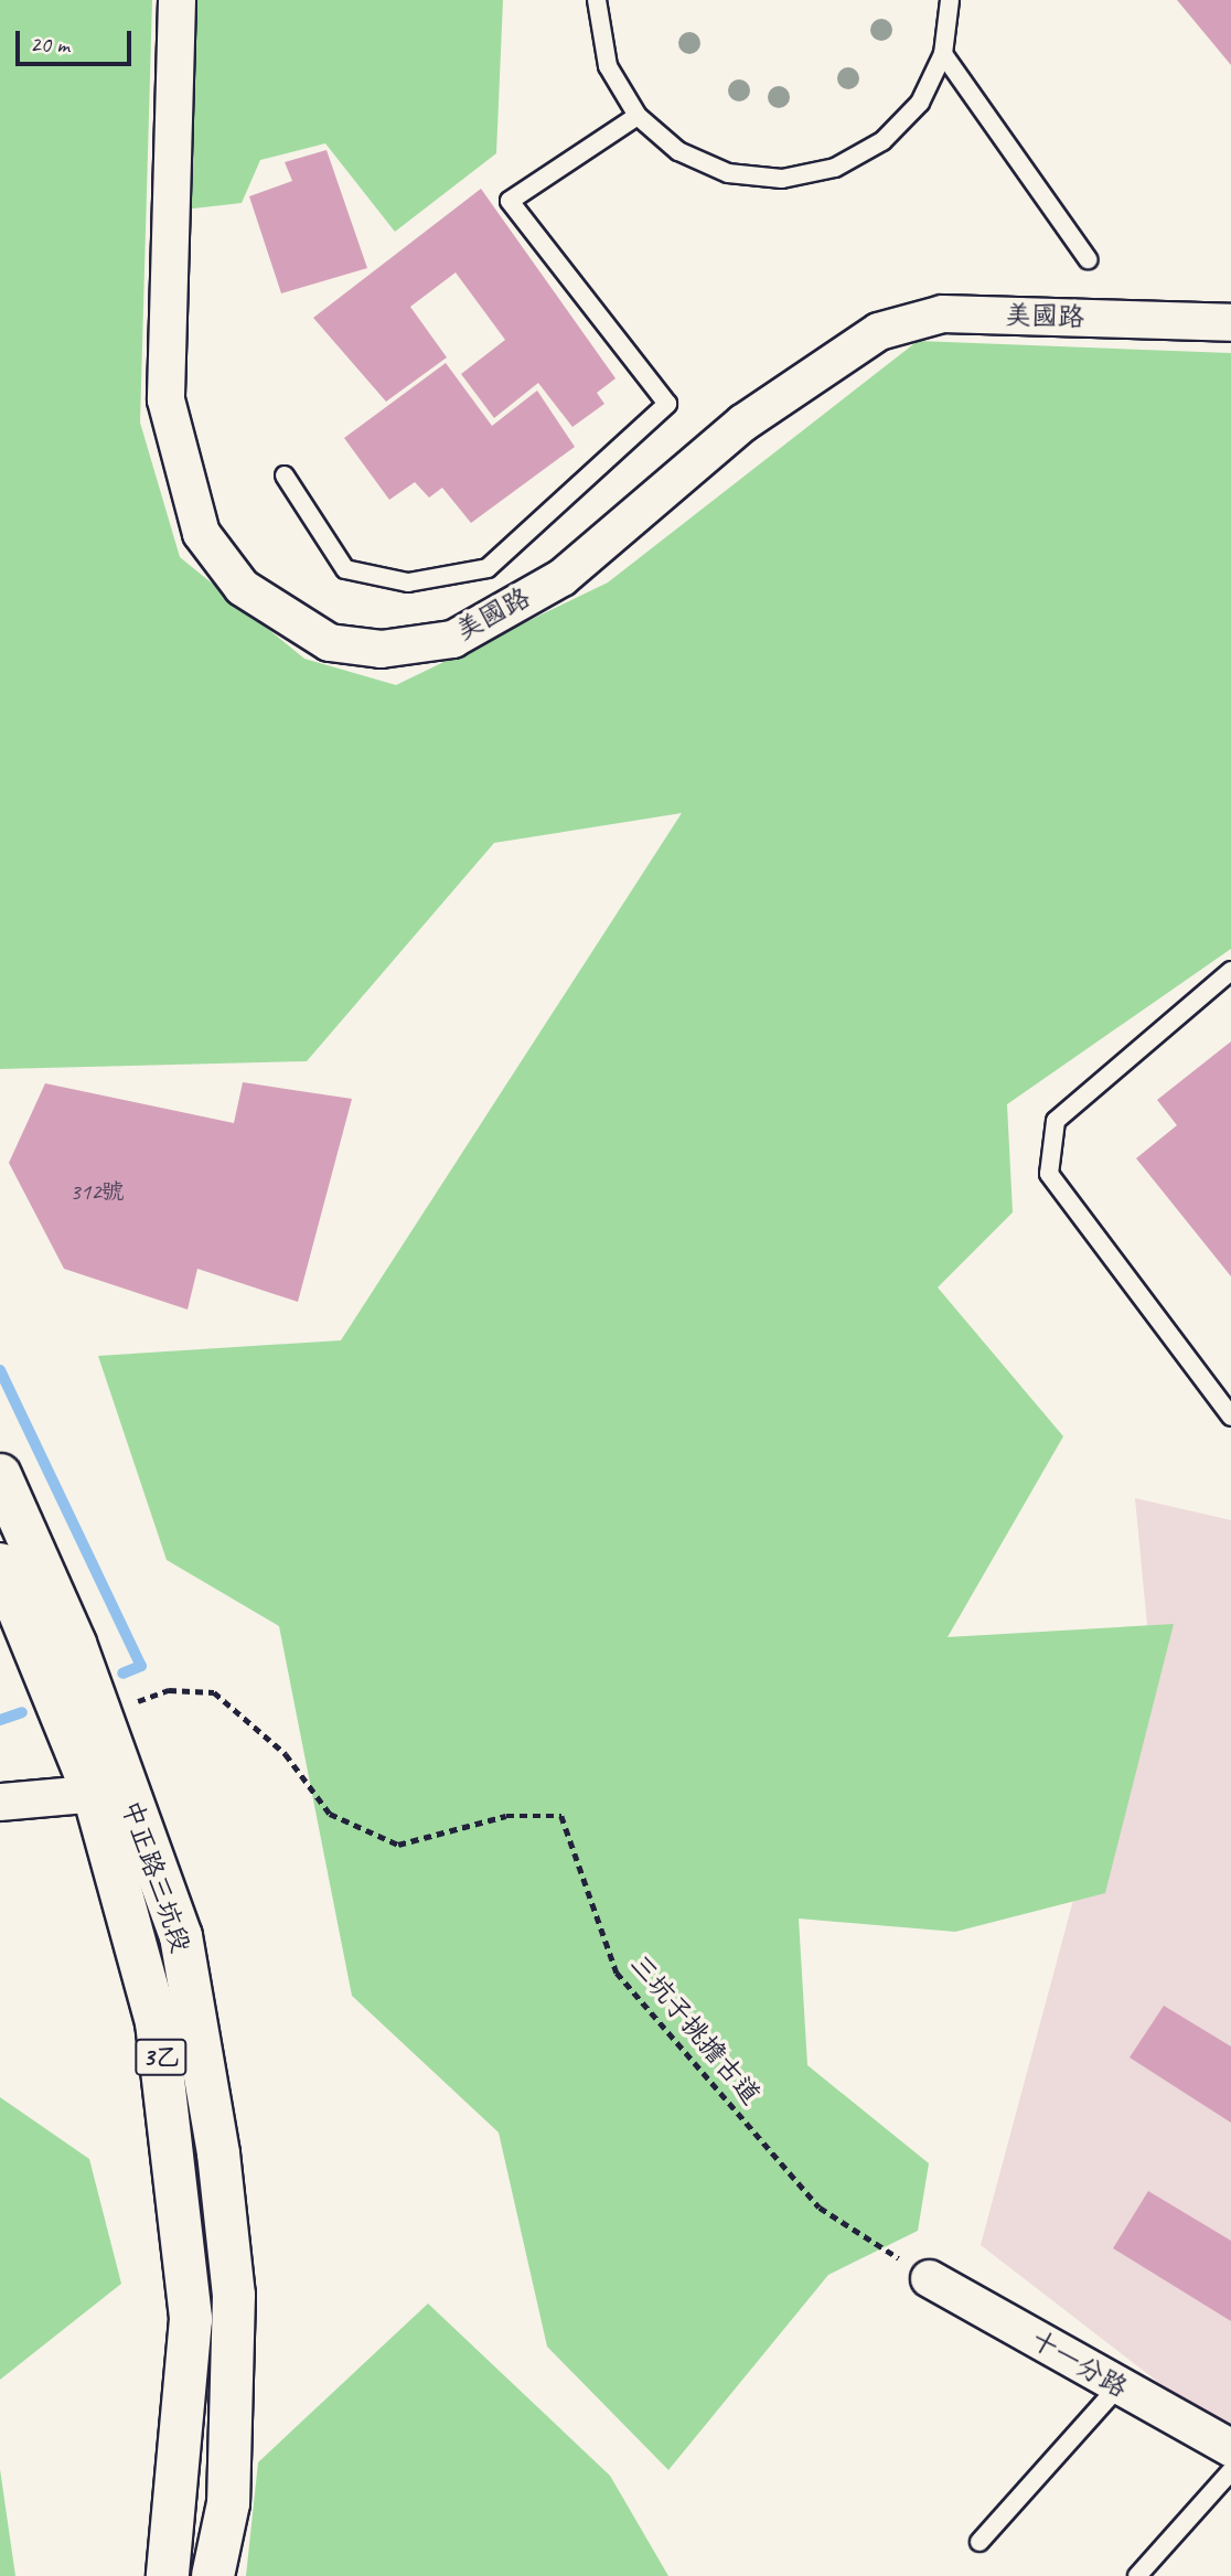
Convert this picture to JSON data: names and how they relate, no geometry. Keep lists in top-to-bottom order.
{
  "streets": {
    "main road": ["中正路三坑段", "3乙"],
    "street": ["美國路", "十一分路"],
    "path": ["三坑子挑擔古道"]
  },
  "crossings": [
    ["三坑子挑擔古道", "十一分路"]
  ],
  "house_numbers": ["312號"],
  "scale_bar": "20 m"
}
